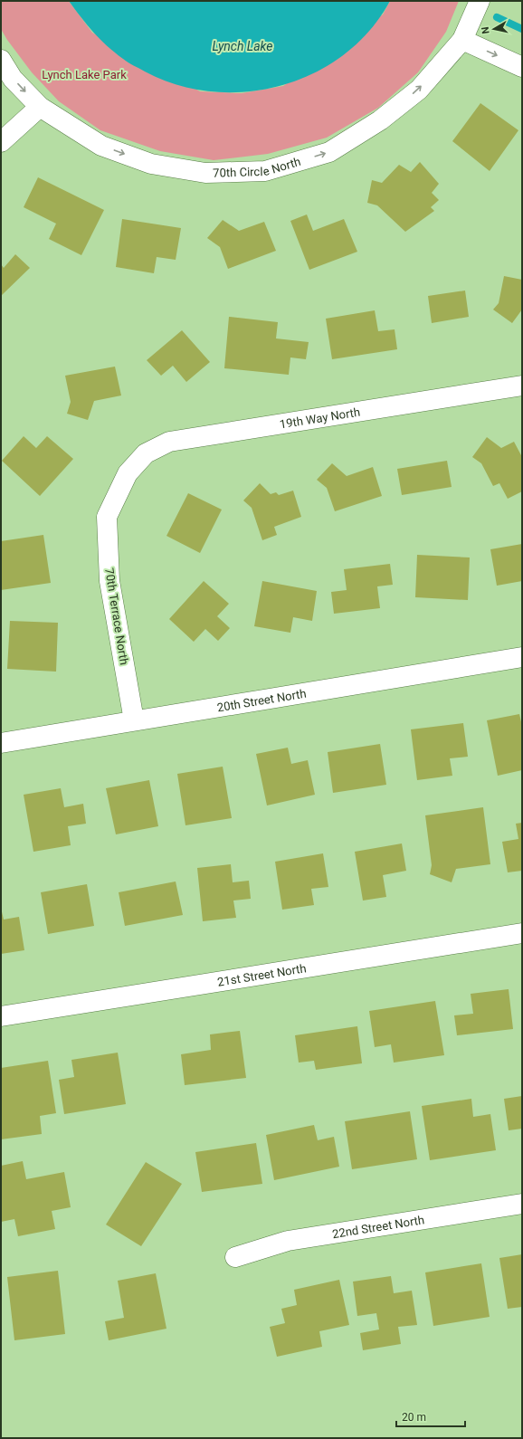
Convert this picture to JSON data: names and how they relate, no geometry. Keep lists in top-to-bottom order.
{
  "streets": {
    "street": [
      "70th Circle North",
      "19th Way North",
      "70th Terrace North",
      "20th Street North",
      "21st Street North",
      "22nd Street North"
    ]
  },
  "crossings": [
    ["19th Way North", "70th Terrace North"],
    ["70th Terrace North", "20th Street North"]
  ],
  "one_way": ["70th Circle North"],
  "water": ["Lynch Lake"],
  "parks": ["Lynch Lake Park"],
  "scale_bar": "20 m",
  "north": "left"
}
